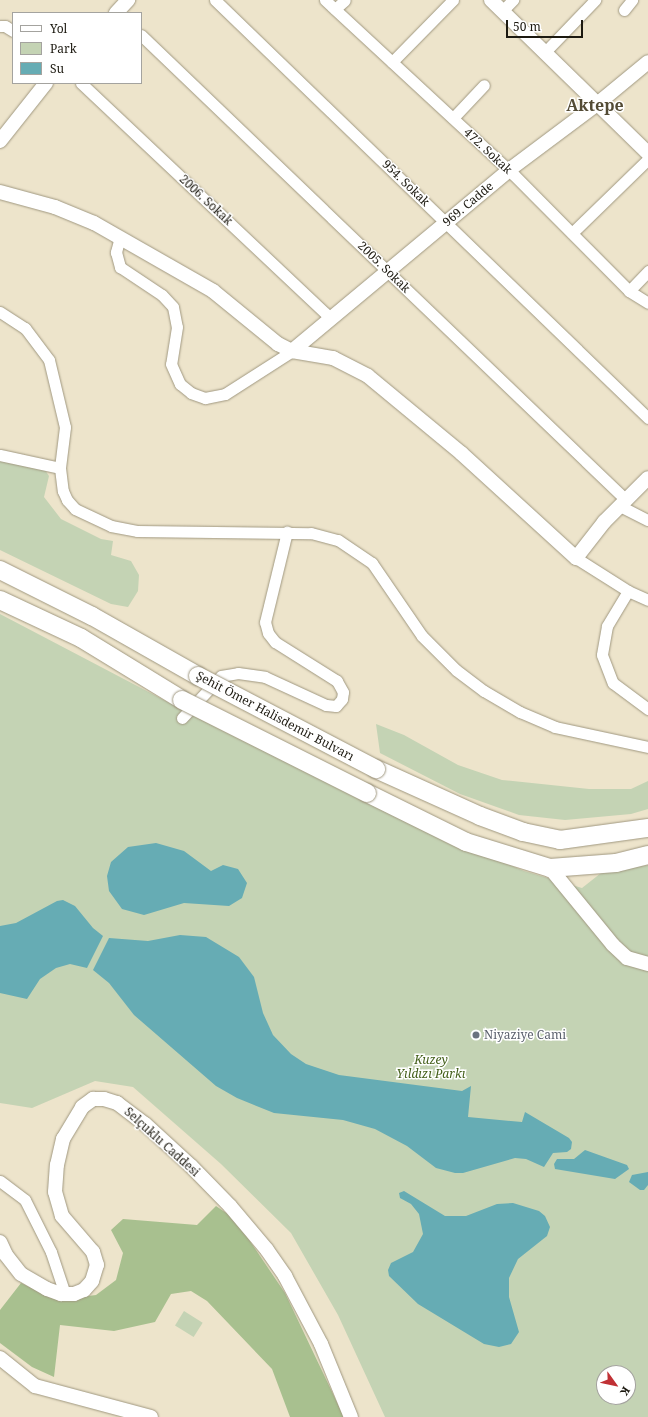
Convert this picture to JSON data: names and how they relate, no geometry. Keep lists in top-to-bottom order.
{
  "streets": {
    "highway": ["Şehit Ömer Halisdemir Bulvarı"],
    "street": [
      "472. Sokak",
      "954. Sokak",
      "2006. Sokak",
      "969. Cadde",
      "2005. Sokak",
      "Selçuklu Caddesi"
    ]
  },
  "crossings": [
    ["472. Sokak", "969. Cadde"],
    ["954. Sokak", "969. Cadde"],
    ["2006. Sokak", "969. Cadde"],
    ["969. Cadde", "2005. Sokak"]
  ],
  "districts": ["Aktepe"],
  "parks": ["Kuzey Yıldızı Parkı"],
  "places": ["Niyaziye Cami"],
  "legend": ["Yol", "Park", "Su"],
  "scale_bar": "50 m",
  "north": "bottom right"
}
